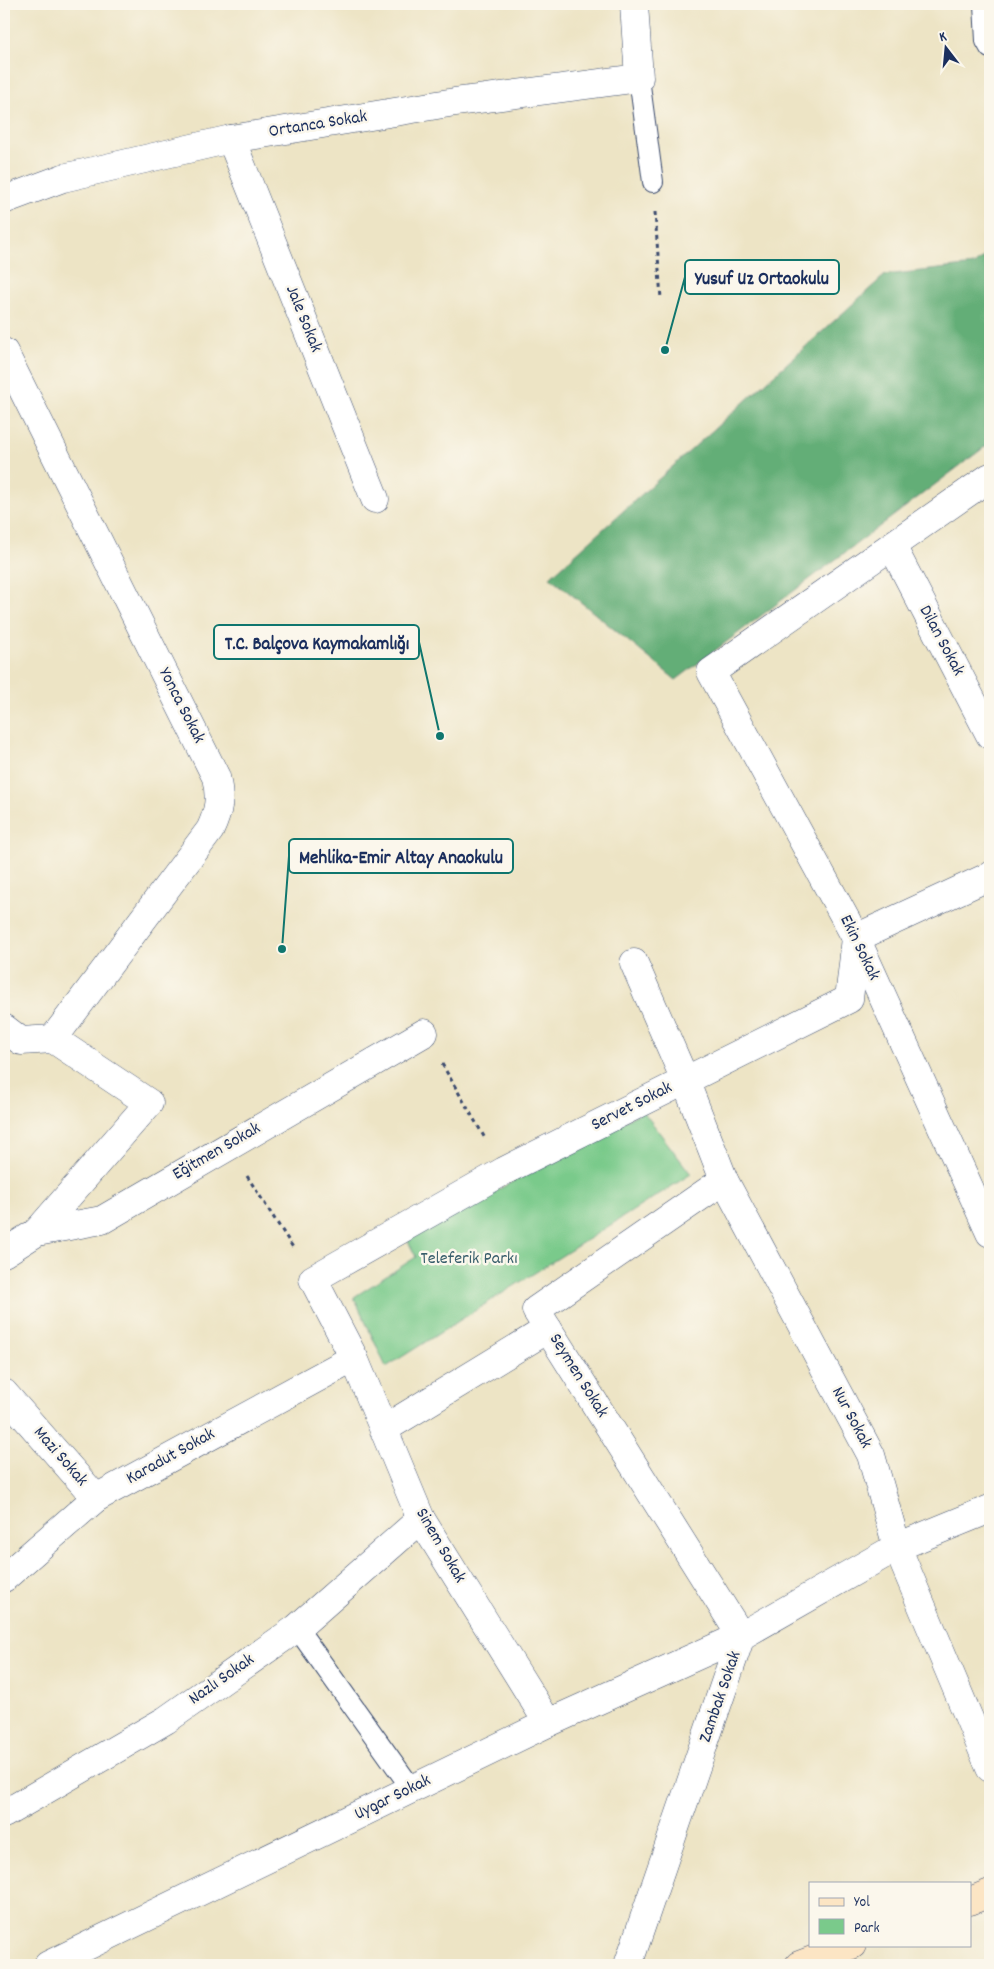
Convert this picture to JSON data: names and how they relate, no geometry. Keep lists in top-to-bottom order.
{
  "streets": {
    "street": [
      "Ortanca Sokak",
      "Jale Sokak",
      "Dilan Sokak",
      "Yonca Sokak",
      "Ekin Sokak",
      "Servet Sokak",
      "Eğitmen Sokak",
      "Seymen Sokak",
      "Nur Sokak",
      "Mazi Sokak",
      "Karadut Sokak",
      "Sinem Sokak",
      "Nazlı Sokak",
      "Zambak Sokak",
      "Uygar Sokak"
    ]
  },
  "crossings": [
    ["Ortanca Sokak", "Jale Sokak"],
    ["Dilan Sokak", "Ekin Sokak"],
    ["Ekin Sokak", "Servet Sokak"],
    ["Servet Sokak", "Nur Sokak"],
    ["Seymen Sokak", "Nur Sokak"],
    ["Seymen Sokak", "Zambak Sokak"],
    ["Seymen Sokak", "Uygar Sokak"],
    ["Nur Sokak", "Zambak Sokak"],
    ["Mazi Sokak", "Karadut Sokak"],
    ["Karadut Sokak", "Sinem Sokak"],
    ["Sinem Sokak", "Nazlı Sokak"],
    ["Sinem Sokak", "Uygar Sokak"],
    ["Zambak Sokak", "Uygar Sokak"]
  ],
  "parks": ["Teleferik Parkı"],
  "places": ["Yusuf Uz Ortaokulu", "T.C. Balçova Kaymakamlığı", "Mehlika-Emir Altay Anaokulu"],
  "legend": ["Yol", "Park"],
  "north": "top"
}
